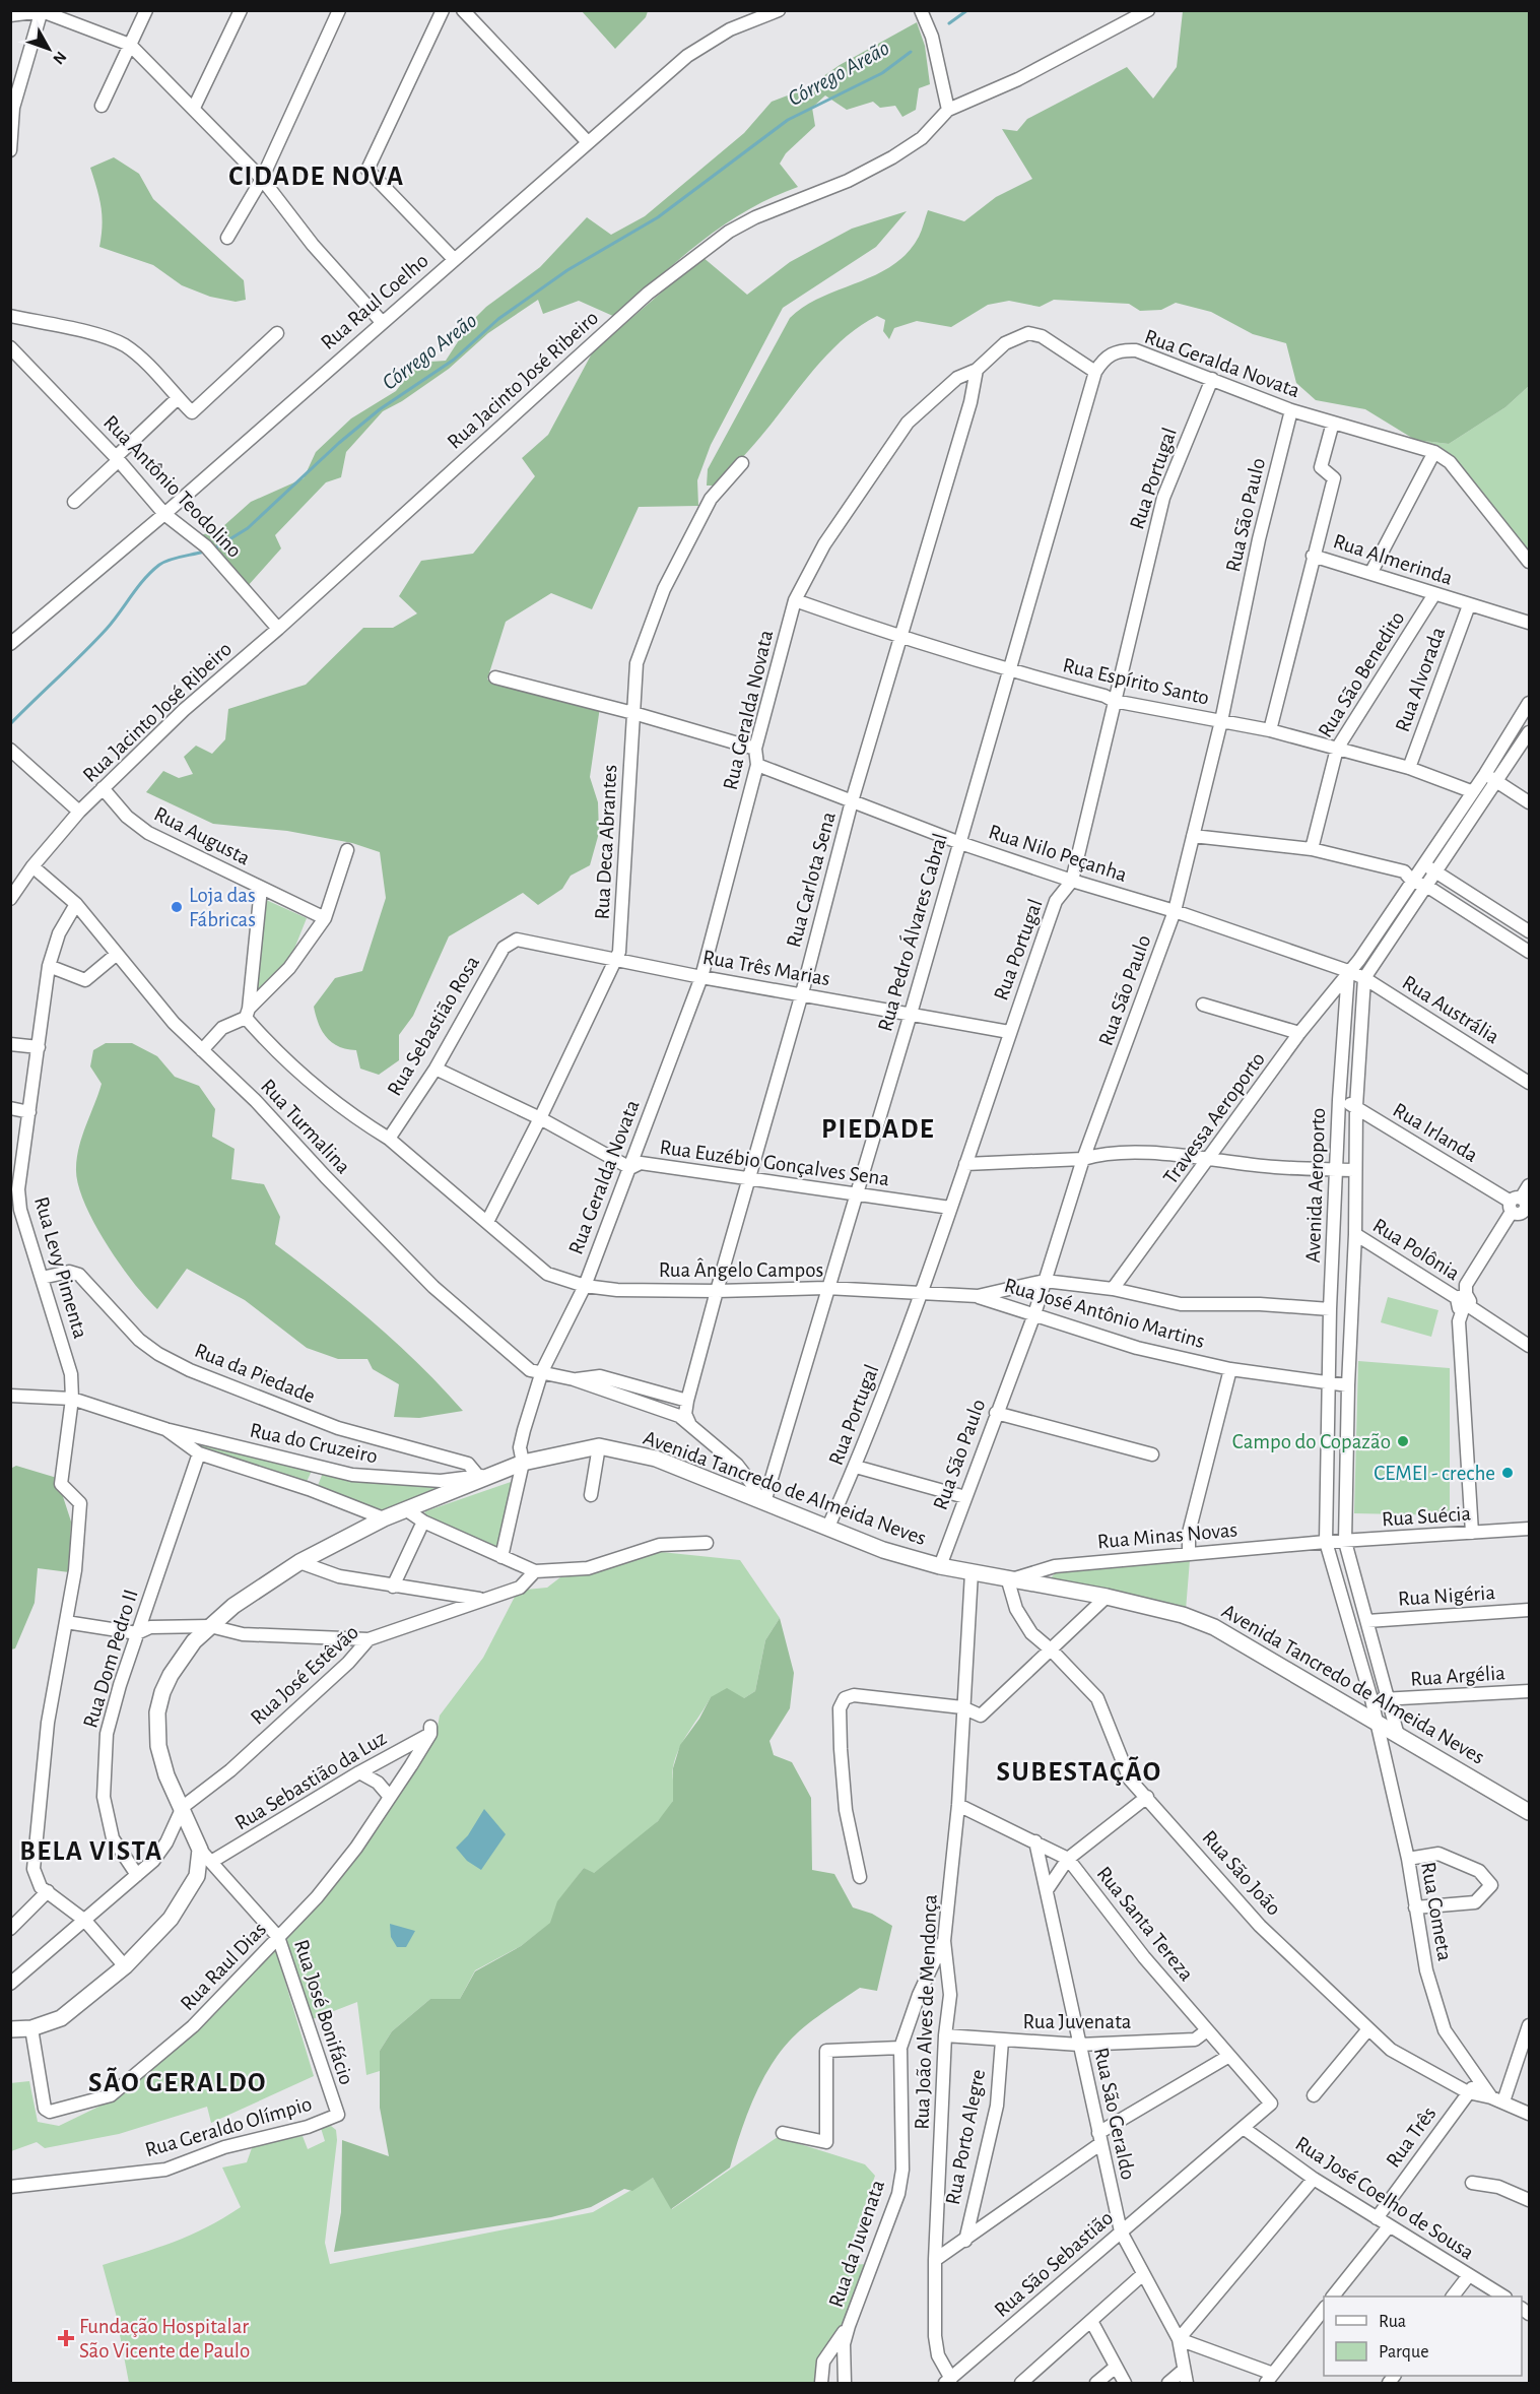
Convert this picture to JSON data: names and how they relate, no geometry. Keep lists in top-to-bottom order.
{
  "streets": {
    "main road": ["Avenida Tancredo de Almeida Neves"],
    "street": [
      "Rua Raul Coelho",
      "Rua Geralda Novata",
      "Rua Jacinto José Ribeiro",
      "Rua Portugal",
      "Rua Antônio Teodolino",
      "Rua São Paulo",
      "Rua Almerinda",
      "Rua São Benedito",
      "Rua Alvorada",
      "Rua Espírito Santo",
      "Rua Augusta",
      "Rua Deca Abrantes",
      "Rua Nilo Peçanha",
      "Rua Carlota Sena",
      "Rua Pedro Álvares Cabral",
      "Rua Três Marias",
      "Rua Austrália",
      "Rua Sebastião Rosa",
      "Travessa Aeroporto",
      "Rua Turmalina",
      "Rua Irlanda",
      "Rua Euzébio Gonçalves Sena",
      "Avenida Aeroporto",
      "Rua Polônia",
      "Rua Levy Pimenta",
      "Rua Ângelo Campos",
      "Rua José Antônio Martins",
      "Rua da Piedade",
      "Rua do Cruzeiro",
      "Rua Suécia",
      "Rua Minas Novas",
      "Rua Nigéria",
      "Rua Dom Pedro II",
      "Rua José Estêvão",
      "Rua Argélia",
      "Rua Sebastião da Luz",
      "Rua São João",
      "Rua Cometa",
      "Rua Santa Tereza",
      "Rua Raul Dias",
      "Rua José Bonifácio",
      "Rua João Alves de Mendonça",
      "Rua Juvenata",
      "Rua São Geraldo",
      "Rua Geraldo Olímpio",
      "Rua Porto Alegre",
      "Rua Três",
      "Rua José Coelho de Sousa",
      "Rua da Juvenata",
      "Rua São Sebastião"
    ]
  },
  "crossings": [
    ["Rua Raul Coelho", "Rua Antônio Teodolino"],
    ["Rua Geralda Novata", "Rua Portugal"],
    ["Rua Geralda Novata", "Rua São Paulo"],
    ["Rua Geralda Novata", "Rua Espírito Santo"],
    ["Rua Geralda Novata", "Rua Nilo Peçanha"],
    ["Rua Geralda Novata", "Rua Carlota Sena"],
    ["Rua Geralda Novata", "Rua Pedro Álvares Cabral"],
    ["Rua Geralda Novata", "Rua Três Marias"],
    ["Rua Geralda Novata", "Rua Turmalina"],
    ["Rua Geralda Novata", "Rua Euzébio Gonçalves Sena"],
    ["Rua Geralda Novata", "Rua Ângelo Campos"],
    ["Rua Geralda Novata", "Avenida Tancredo de Almeida Neves"],
    ["Rua Jacinto José Ribeiro", "Rua Antônio Teodolino"],
    ["Rua Jacinto José Ribeiro", "Rua Augusta"],
    ["Rua Jacinto José Ribeiro", "Rua Turmalina"],
    ["Rua Portugal", "Rua Espírito Santo"],
    ["Rua Portugal", "Rua Nilo Peçanha"],
    ["Rua Portugal", "Rua Três Marias"],
    ["Rua Portugal", "Rua Euzébio Gonçalves Sena"],
    ["Rua Portugal", "Rua Ângelo Campos"],
    ["Rua Portugal", "Avenida Tancredo de Almeida Neves"],
    ["Rua São Paulo", "Rua Espírito Santo"],
    ["Rua São Paulo", "Rua Nilo Peçanha"],
    ["Rua São Paulo", "Rua Ângelo Campos"],
    ["Rua São Paulo", "Rua José Antônio Martins"],
    ["Rua São Paulo", "Avenida Tancredo de Almeida Neves"],
    ["Rua Almerinda", "Rua São Benedito"],
    ["Rua Almerinda", "Rua Alvorada"],
    ["Rua Almerinda", "Rua Espírito Santo"],
    ["Rua São Benedito", "Rua Espírito Santo"],
    ["Rua Alvorada", "Rua Espírito Santo"],
    ["Rua Espírito Santo", "Rua Carlota Sena"],
    ["Rua Espírito Santo", "Rua Pedro Álvares Cabral"],
    ["Rua Deca Abrantes", "Rua Três Marias"],
    ["Rua Deca Abrantes", "Rua Euzébio Gonçalves Sena"],
    ["Rua Deca Abrantes", "Rua Ângelo Campos"],
    ["Rua Nilo Peçanha", "Rua Carlota Sena"],
    ["Rua Nilo Peçanha", "Rua Pedro Álvares Cabral"],
    ["Rua Nilo Peçanha", "Rua Austrália"],
    ["Rua Nilo Peçanha", "Travessa Aeroporto"],
    ["Rua Nilo Peçanha", "Avenida Aeroporto"],
    ["Rua Carlota Sena", "Rua Três Marias"],
    ["Rua Carlota Sena", "Rua Turmalina"],
    ["Rua Carlota Sena", "Rua Euzébio Gonçalves Sena"],
    ["Rua Carlota Sena", "Rua Ângelo Campos"],
    ["Rua Pedro Álvares Cabral", "Rua Três Marias"],
    ["Rua Pedro Álvares Cabral", "Rua Turmalina"],
    ["Rua Pedro Álvares Cabral", "Rua Euzébio Gonçalves Sena"],
    ["Rua Pedro Álvares Cabral", "Rua Ângelo Campos"],
    ["Rua Pedro Álvares Cabral", "Avenida Tancredo de Almeida Neves"],
    ["Rua Três Marias", "Rua Sebastião Rosa"],
    ["Rua Austrália", "Travessa Aeroporto"],
    ["Rua Austrália", "Avenida Aeroporto"],
    ["Rua Sebastião Rosa", "Rua Euzébio Gonçalves Sena"],
    ["Rua Sebastião Rosa", "Rua Ângelo Campos"],
    ["Travessa Aeroporto", "Avenida Aeroporto"],
    ["Travessa Aeroporto", "Rua Ângelo Campos"],
    ["Rua Turmalina", "Rua Levy Pimenta"],
    ["Rua Turmalina", "Avenida Tancredo de Almeida Neves"],
    ["Rua Irlanda", "Avenida Aeroporto"],
    ["Avenida Aeroporto", "Rua Polônia"],
    ["Avenida Aeroporto", "Rua Ângelo Campos"],
    ["Avenida Aeroporto", "Rua José Antônio Martins"],
    ["Avenida Aeroporto", "Avenida Tancredo de Almeida Neves"],
    ["Avenida Aeroporto", "Rua Suécia"],
    ["Avenida Aeroporto", "Rua Minas Novas"],
    ["Avenida Aeroporto", "Rua Nigéria"],
    ["Avenida Aeroporto", "Rua Argélia"],
    ["Avenida Aeroporto", "Rua Cometa"],
    ["Rua Levy Pimenta", "Rua da Piedade"],
    ["Rua Levy Pimenta", "Rua do Cruzeiro"],
    ["Rua Ângelo Campos", "Rua José Antônio Martins"],
    ["Rua da Piedade", "Rua do Cruzeiro"],
    ["Rua da Piedade", "Avenida Tancredo de Almeida Neves"],
    ["Rua do Cruzeiro", "Avenida Tancredo de Almeida Neves"],
    ["Rua do Cruzeiro", "Rua Dom Pedro II"],
    ["Avenida Tancredo de Almeida Neves", "Rua Minas Novas"],
    ["Avenida Tancredo de Almeida Neves", "Rua José Estêvão"],
    ["Avenida Tancredo de Almeida Neves", "Rua São João"],
    ["Avenida Tancredo de Almeida Neves", "Rua Cometa"],
    ["Avenida Tancredo de Almeida Neves", "Rua José Bonifácio"],
    ["Avenida Tancredo de Almeida Neves", "Rua João Alves de Mendonça"],
    ["Rua Suécia", "Rua Minas Novas"],
    ["Rua Minas Novas", "Rua São João"],
    ["Rua Dom Pedro II", "Rua José Estêvão"],
    ["Rua Sebastião da Luz", "Rua Raul Dias"],
    ["Rua Sebastião da Luz", "Rua José Bonifácio"],
    ["Rua São João", "Rua Cometa"],
    ["Rua São João", "Rua Três"],
    ["Rua Cometa", "Rua Três"],
    ["Rua Santa Tereza", "Rua João Alves de Mendonça"],
    ["Rua Santa Tereza", "Rua Juvenata"],
    ["Rua Santa Tereza", "Rua São Geraldo"],
    ["Rua Santa Tereza", "Rua São Sebastião"],
    ["Rua Raul Dias", "Rua José Bonifácio"],
    ["Rua José Bonifácio", "Rua Geraldo Olímpio"],
    ["Rua João Alves de Mendonça", "Rua Juvenata"],
    ["Rua João Alves de Mendonça", "Rua da Juvenata"],
    ["Rua João Alves de Mendonça", "Rua São Sebastião"],
    ["Rua Juvenata", "Rua São Geraldo"],
    ["Rua Juvenata", "Rua Porto Alegre"],
    ["Rua São Geraldo", "Rua São Sebastião"],
    ["Rua Três", "Rua José Coelho de Sousa"],
    ["Rua José Coelho de Sousa", "Rua São Sebastião"]
  ],
  "districts": [
    "CIDADE NOVA",
    "PIEDADE",
    "SUBESTAÇÃO",
    "BELA VISTA",
    "SÃO GERALDO"
  ],
  "water": ["Córrego Areão"],
  "places": {
    "other": ["Loja das Fábricas", "Campo do Copazão", "CEMEI - creche"],
    "health": ["Fundação Hospitalar São Vicente de Paulo"]
  },
  "legend": ["Rua", "Parque"],
  "north": "bottom right"
}
